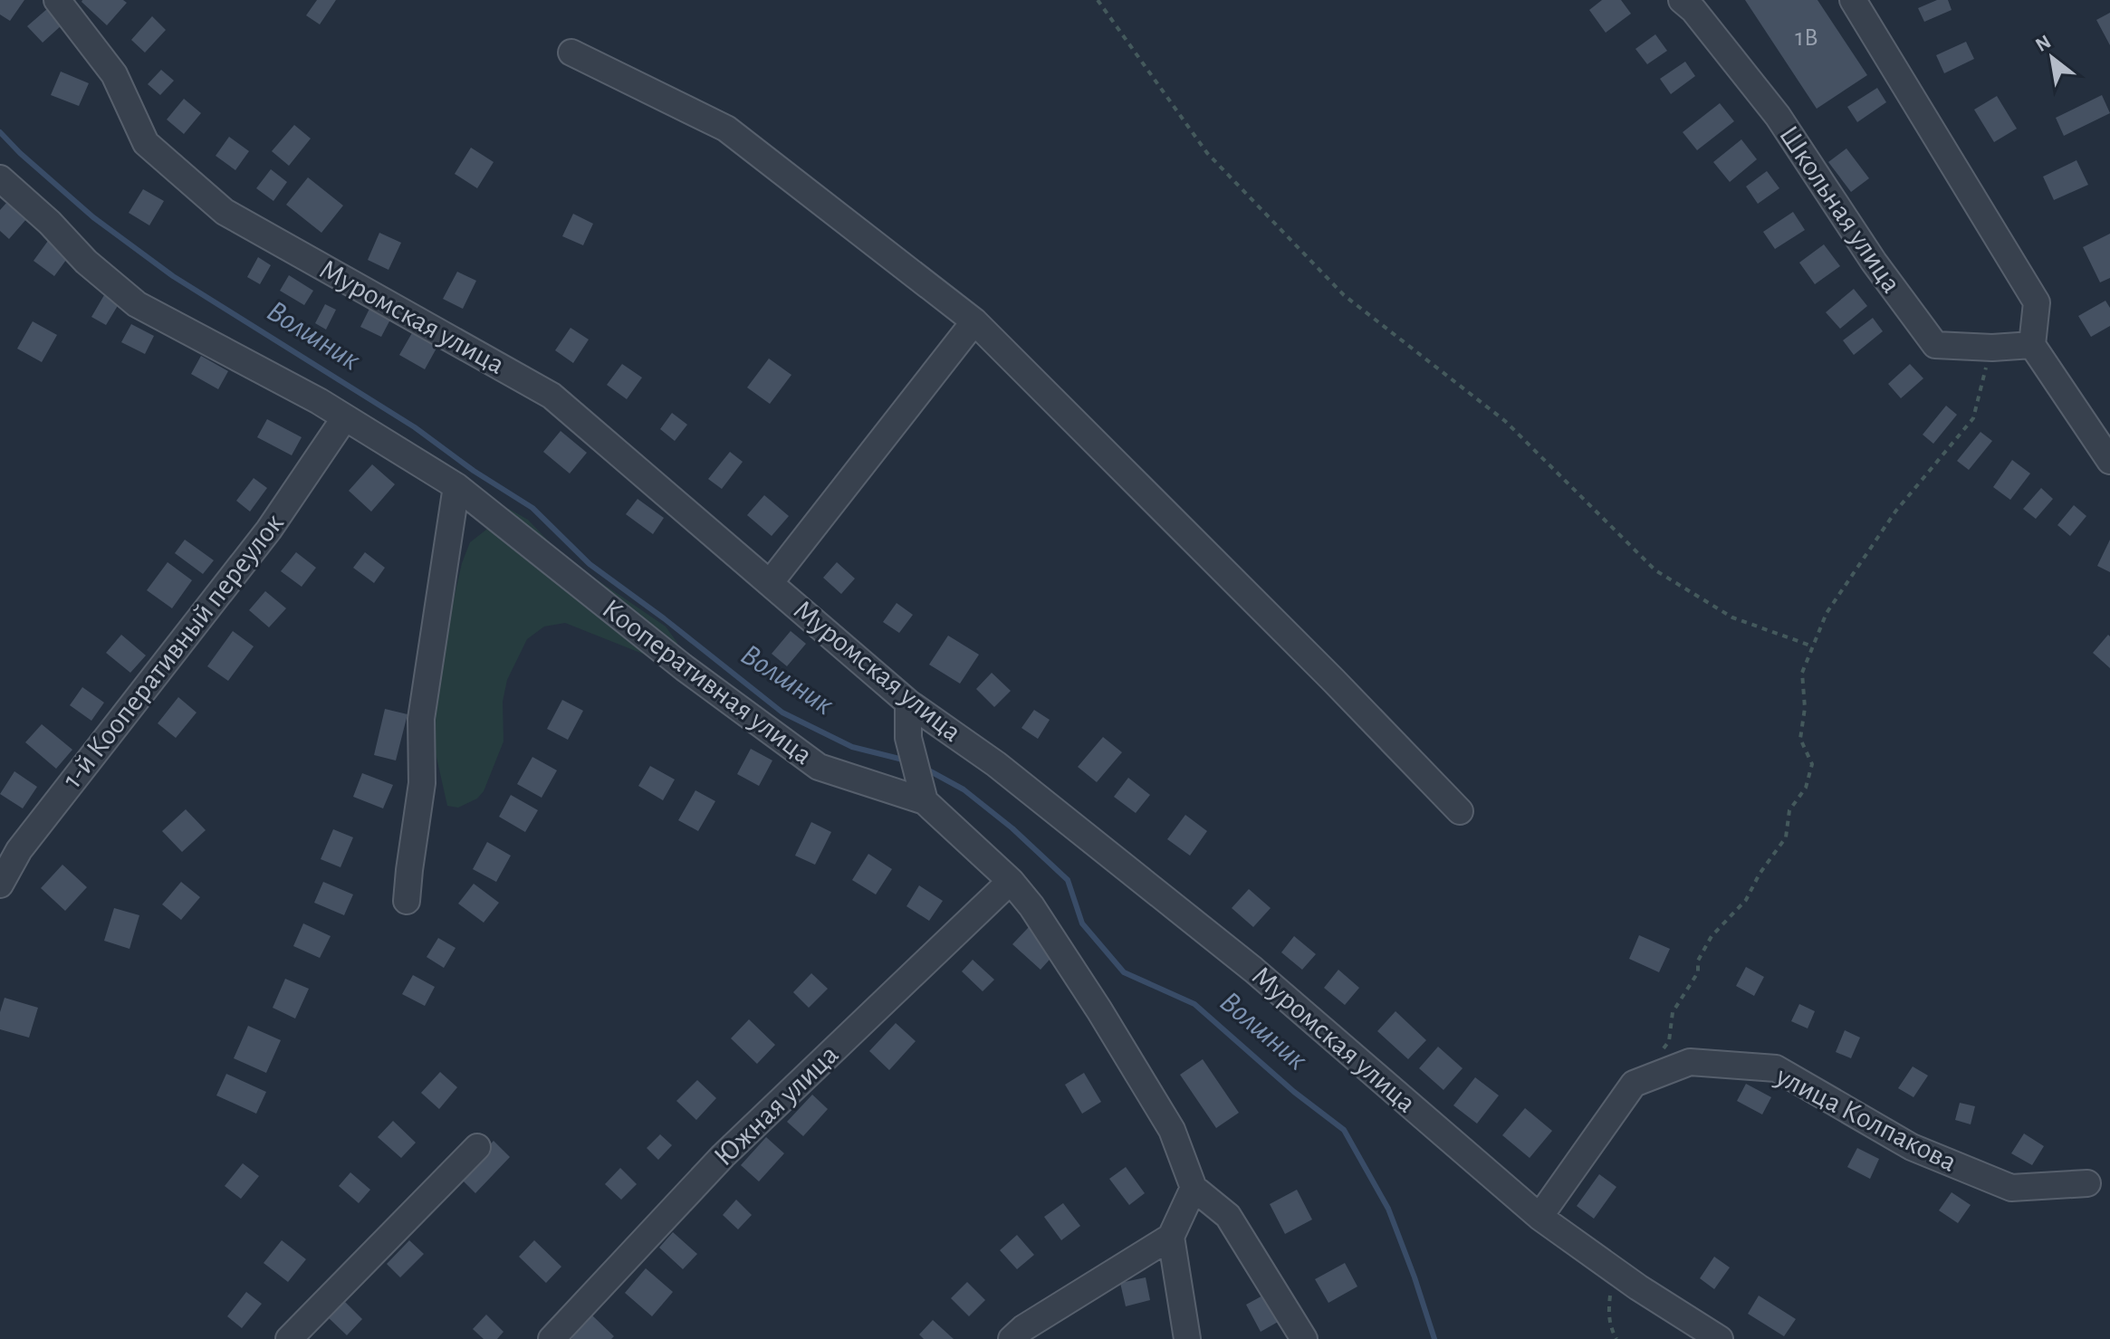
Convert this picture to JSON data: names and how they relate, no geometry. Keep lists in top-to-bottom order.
{
  "streets": {
    "street": [
      "Школьная улица",
      "Муромская улица",
      "1-й Кооперативный переулок",
      "Кооперативная улица",
      "Южная улица",
      "улица Колпакова"
    ]
  },
  "crossings": [
    ["Муромская улица", "улица Колпакова"],
    ["1-й Кооперативный переулок", "Кооперативная улица"],
    ["Кооперативная улица", "Южная улица"]
  ],
  "water": ["Волшник"],
  "house_numbers": ["1В"],
  "north": "top left"
}
